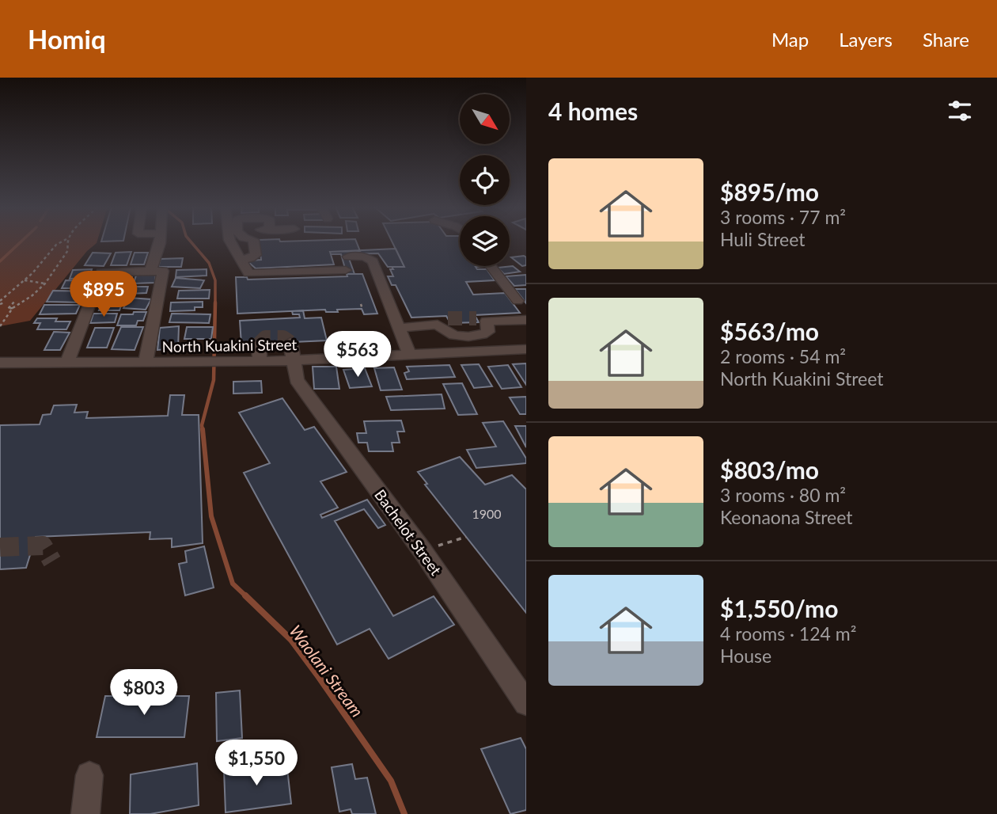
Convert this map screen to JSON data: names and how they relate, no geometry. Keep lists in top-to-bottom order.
{
  "streets": {
    "street": ["North Kuakini Street", "Bachelot Street"]
  },
  "crossings": [
    ["North Kuakini Street", "Bachelot Street"]
  ],
  "water": ["Waolani Stream"],
  "house_numbers": ["1900"],
  "north": "bottom right",
  "page": {
    "header": "Homiq",
    "nav": ["Map", "Layers", "Share"],
    "heading": "4 homes",
    "list": [
      {
        "name": "$895/mo",
        "note": "3 rooms · 77 m² · Huli Street"
      },
      {
        "name": "$563/mo",
        "note": "2 rooms · 54 m² · North Kuakini Street"
      },
      {
        "name": "$803/mo",
        "note": "3 rooms · 80 m² · Keonaona Street"
      },
      {
        "name": "$1,550/mo",
        "note": "4 rooms · 124 m² · House"
      }
    ],
    "price": [
      "$895",
      "$563",
      "$803",
      "$1,550"
    ]
  }
}
